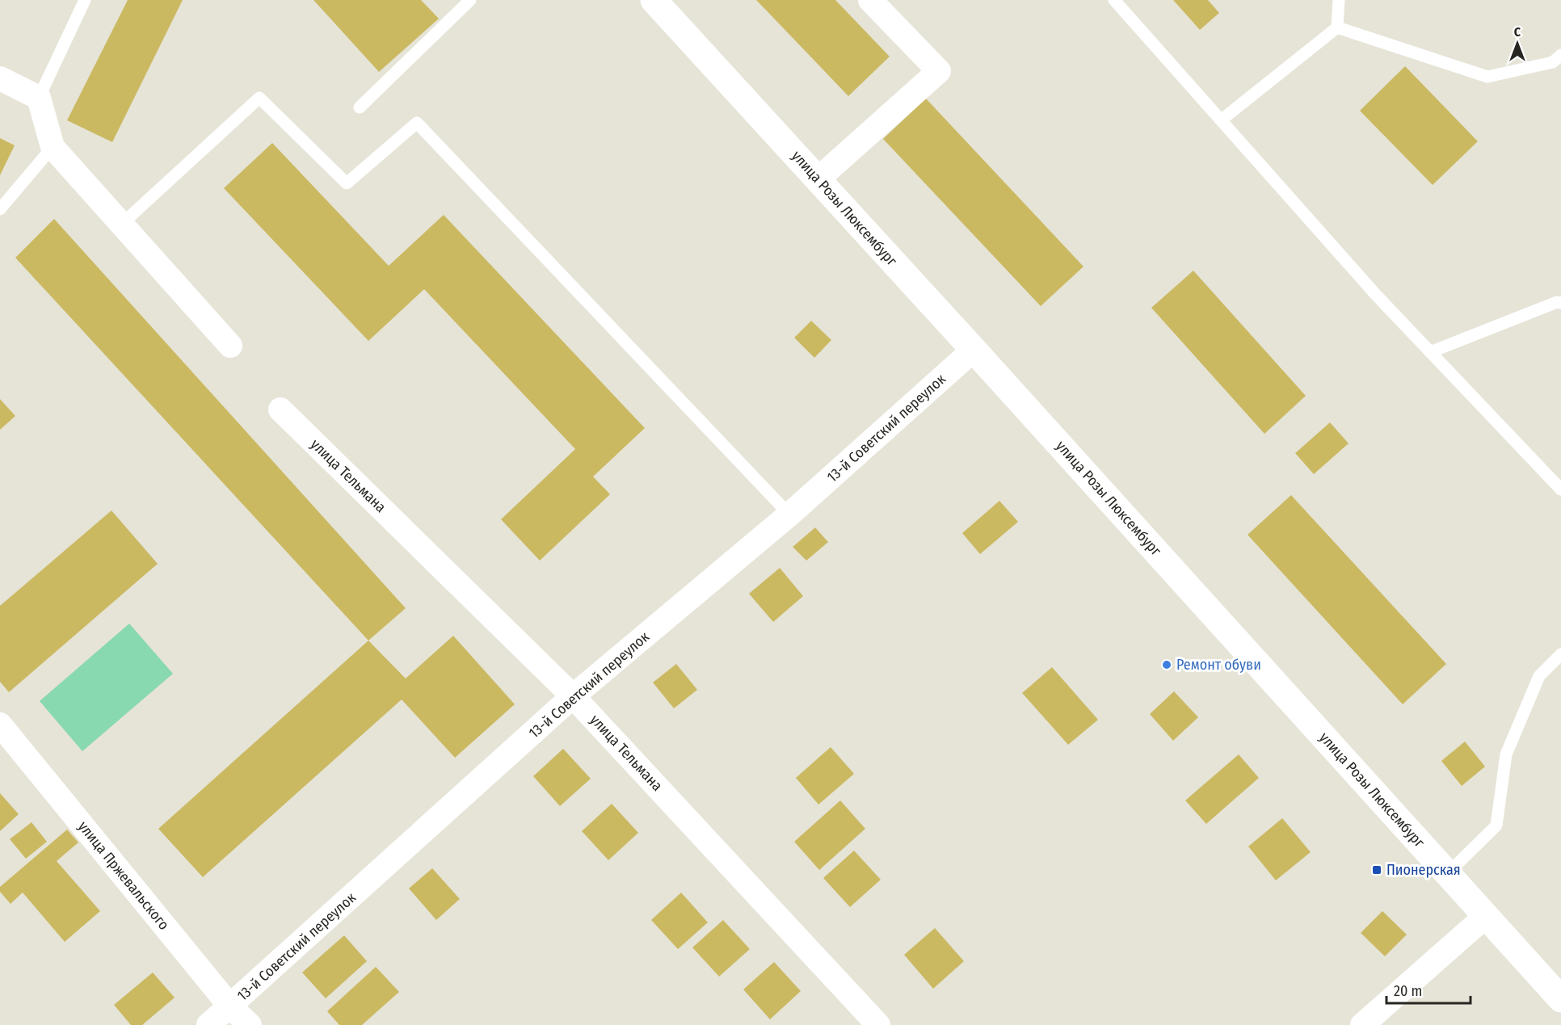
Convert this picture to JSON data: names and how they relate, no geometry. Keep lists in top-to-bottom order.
{
  "streets": {
    "main road": ["улица Розы Люксембург"],
    "street": ["13-й Советский переулок", "улица Тельмана", "улица Пржевальского"]
  },
  "crossings": [
    ["улица Розы Люксембург", "13-й Советский переулок"],
    ["13-й Советский переулок", "улица Тельмана"],
    ["13-й Советский переулок", "улица Пржевальского"]
  ],
  "places": {
    "other": ["Ремонт обуви"],
    "transit": ["Пионерская"]
  },
  "scale_bar": "20 m",
  "north": "top"
}
